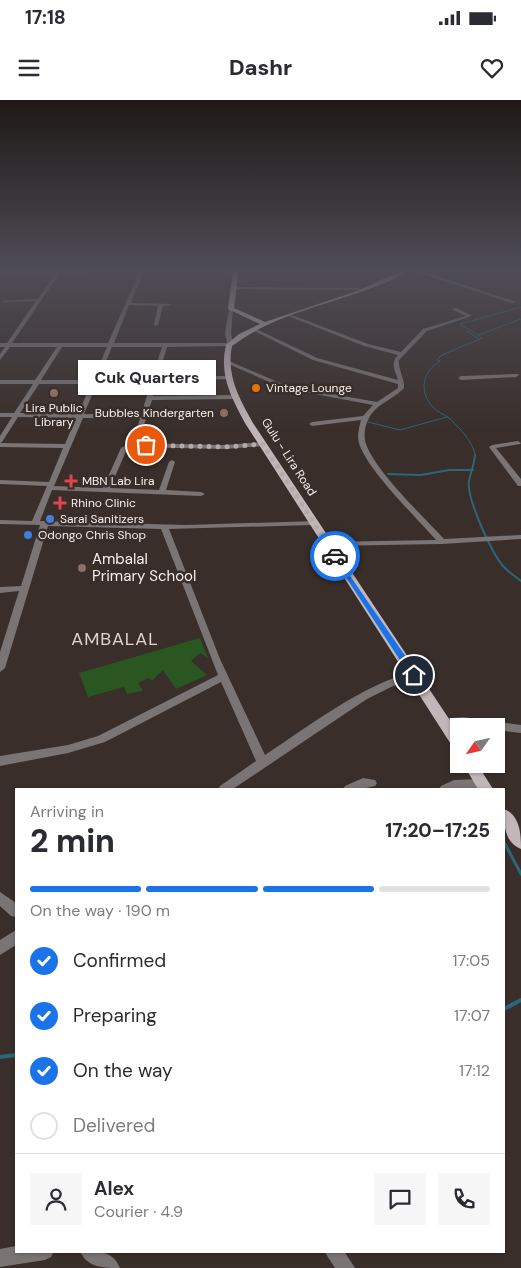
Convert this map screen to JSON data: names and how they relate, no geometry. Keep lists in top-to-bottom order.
{
  "streets": {
    "main road": ["Gulu - Lira Road"]
  },
  "districts": ["AMBALAL"],
  "places": {
    "other": [
      "Vintage Lounge",
      "Lira Public Library",
      "Bubbles Kindergarten",
      "Cuk Quarters",
      "Sarai Sanitizers",
      "Odongo Chris Shop",
      "Ambalal Primary School"
    ],
    "health": ["MBN Lab Lira", "Rhino Clinic"]
  },
  "north": "bottom left",
  "page": {
    "status": "17:18",
    "header": "Dashr",
    "bubble": "Cuk Quarters",
    "heading": ["2 min", "Arriving in", "17:20–17:25"],
    "panel": ["Alex", "Courier · 4.9"],
    "bar": "On the way · 190 m",
    "list": [
      ["Confirmed", "17:05"],
      ["Preparing", "17:07"],
      ["On the way", "17:12"],
      "Delivered"
    ]
  }
}
